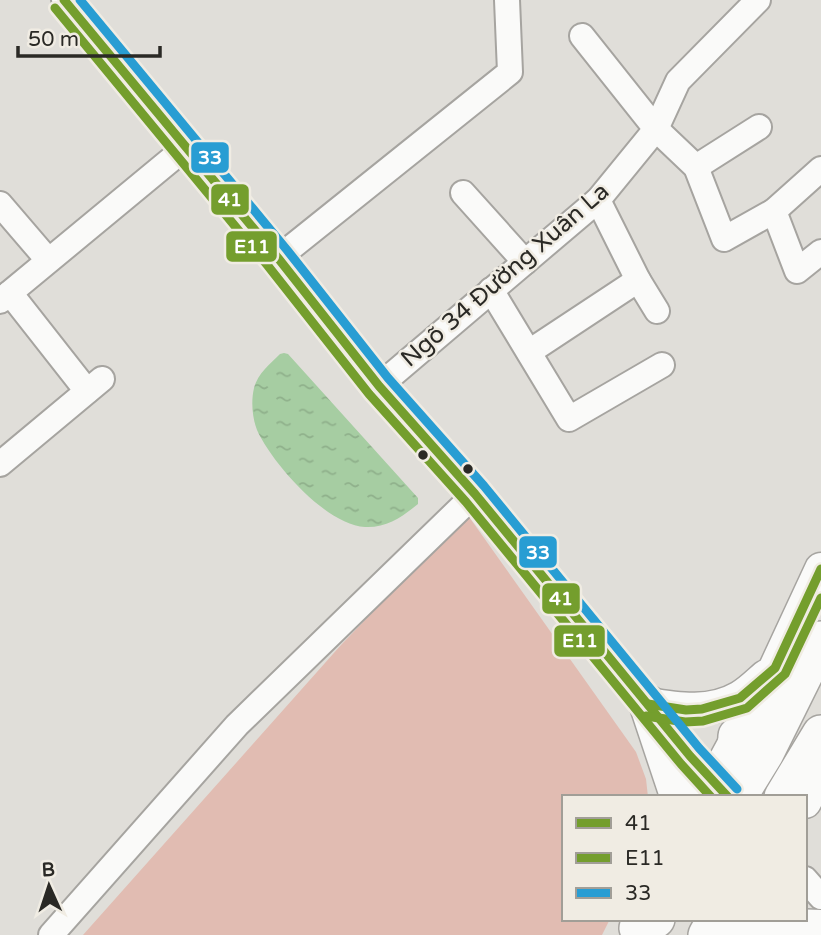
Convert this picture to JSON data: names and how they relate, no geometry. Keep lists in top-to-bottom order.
{
  "streets": {
    "street": ["Ngõ 34 Đường Xuân La"]
  },
  "lines": ["transit line 41", "transit line 33", "transit line E11"],
  "legend": ["41", "E11", "33"],
  "scale_bar": "50 m",
  "north": "top"
}
